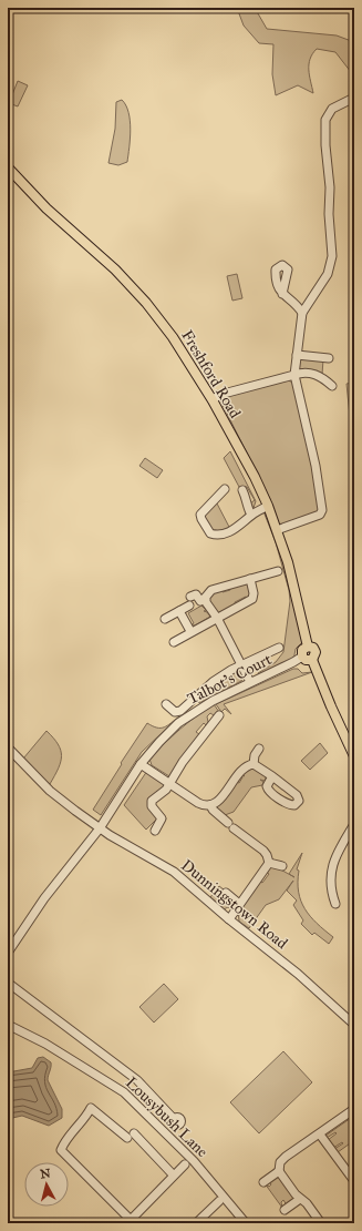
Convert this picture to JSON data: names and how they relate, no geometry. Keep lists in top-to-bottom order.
{
  "streets": {
    "main road": ["Freshford Road"],
    "street": ["Talbot's Court", "Dunningstown Road", "Lousybush Lane"]
  },
  "crossings": [
    ["Freshford Road", "Talbot's Court"],
    ["Talbot's Court", "Dunningstown Road"]
  ],
  "north": "top"
}
